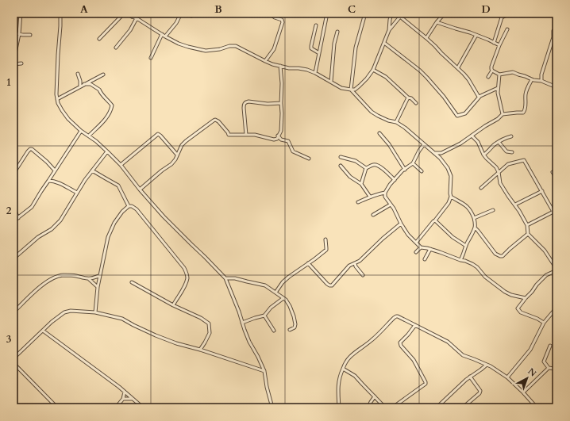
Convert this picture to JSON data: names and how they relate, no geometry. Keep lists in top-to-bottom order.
{
  "north": "top right",
  "grid": {
    "columns": [
      "A",
      "B",
      "C",
      "D"
    ],
    "rows": ["1", "2", "3"]
  }
}
